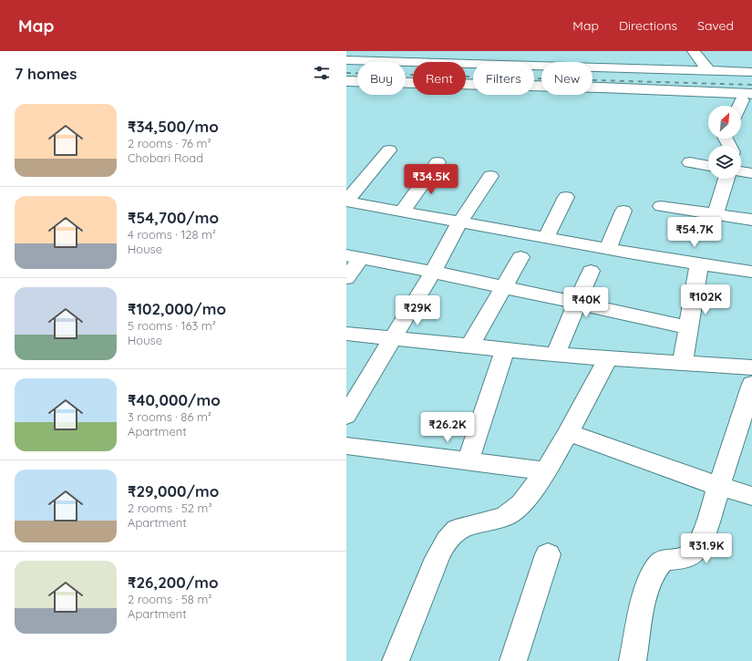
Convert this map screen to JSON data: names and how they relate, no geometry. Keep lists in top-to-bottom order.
{
  "north": "top right",
  "page": {
    "header": "Map",
    "nav": ["Map", "Directions", "Saved"],
    "heading": "7 homes",
    "chip": [
      "Buy",
      "Rent",
      "Filters",
      "New"
    ],
    "list": [
      {
        "name": "₹34,500/mo",
        "note": "2 rooms · 76 m² · Chobari Road"
      },
      {
        "name": "₹54,700/mo",
        "note": "4 rooms · 128 m² · House"
      },
      {
        "name": "₹102,000/mo",
        "note": "5 rooms · 163 m² · House"
      },
      {
        "name": "₹40,000/mo",
        "note": "3 rooms · 86 m² · Apartment"
      },
      {
        "name": "₹29,000/mo",
        "note": "2 rooms · 52 m² · Apartment"
      },
      {
        "name": "₹26,200/mo",
        "note": "2 rooms · 58 m² · Apartment"
      }
    ],
    "price": [
      "₹34.5K",
      "₹54.7K",
      "₹102K",
      "₹40K",
      "₹29K",
      "₹26.2K",
      "₹31.9K"
    ]
  }
}
